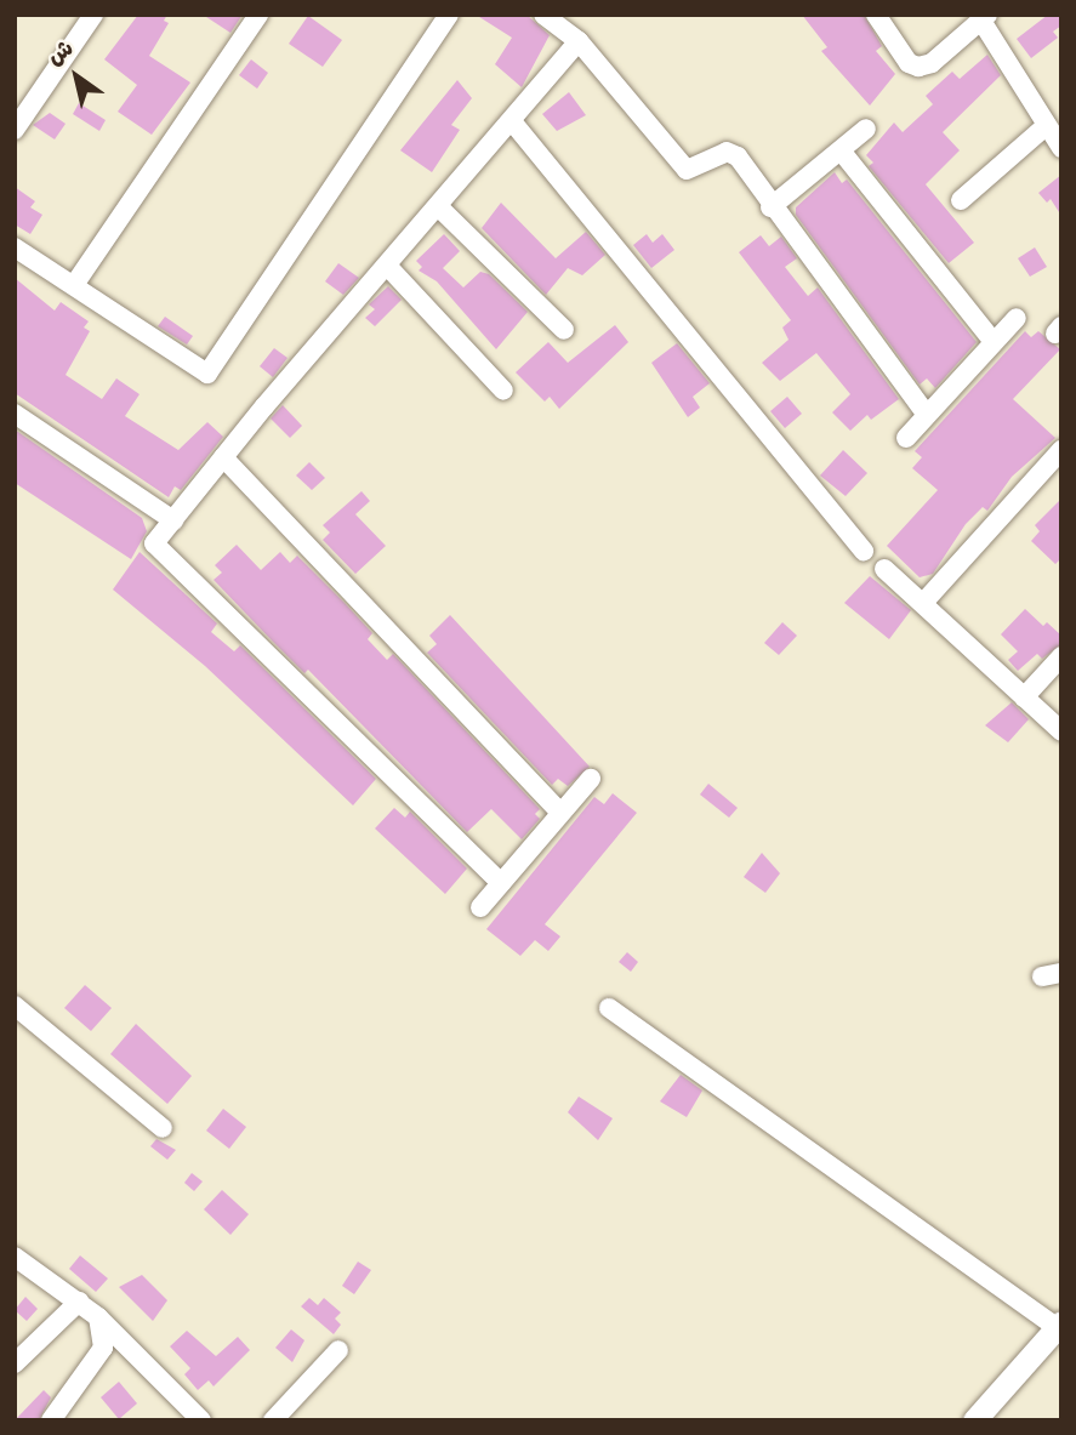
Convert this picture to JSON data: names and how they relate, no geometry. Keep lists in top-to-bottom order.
{
  "north": "top left"
}
